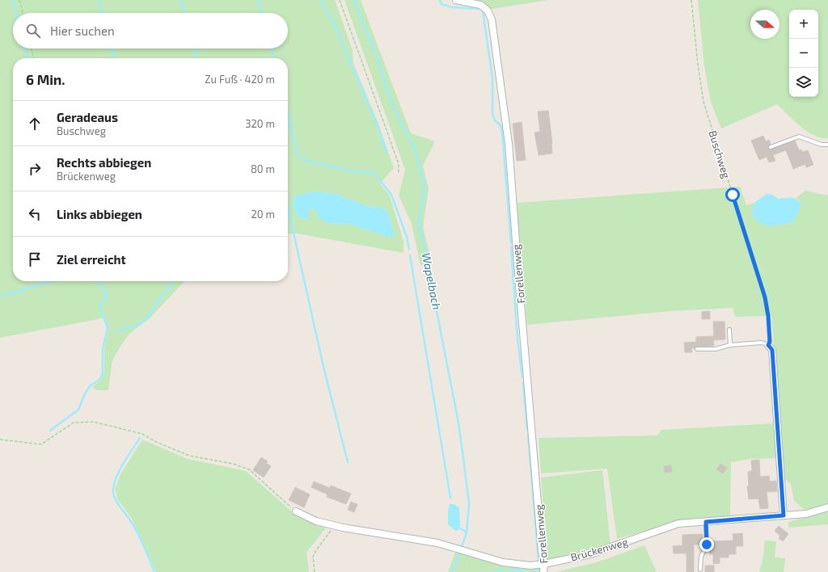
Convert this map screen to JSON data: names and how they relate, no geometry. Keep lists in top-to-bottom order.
{
  "streets": {
    "street": ["Forellenweg", "Brückenweg"],
    "path": ["Buschweg"]
  },
  "crossings": [
    ["Forellenweg", "Brückenweg"]
  ],
  "water": ["Wapelbach"],
  "north": "right",
  "page": {
    "map_buttons": ["+", "−"],
    "search": "Hier suchen",
    "heading": ["6 Min.", "Zu Fuß · 420 m"],
    "list": [
      ["Geradeaus", "Buschweg", "320 m"],
      ["Rechts abbiegen", "Brückenweg", "80 m"],
      ["Links abbiegen", "20 m"],
      "Ziel erreicht"
    ]
  }
}
